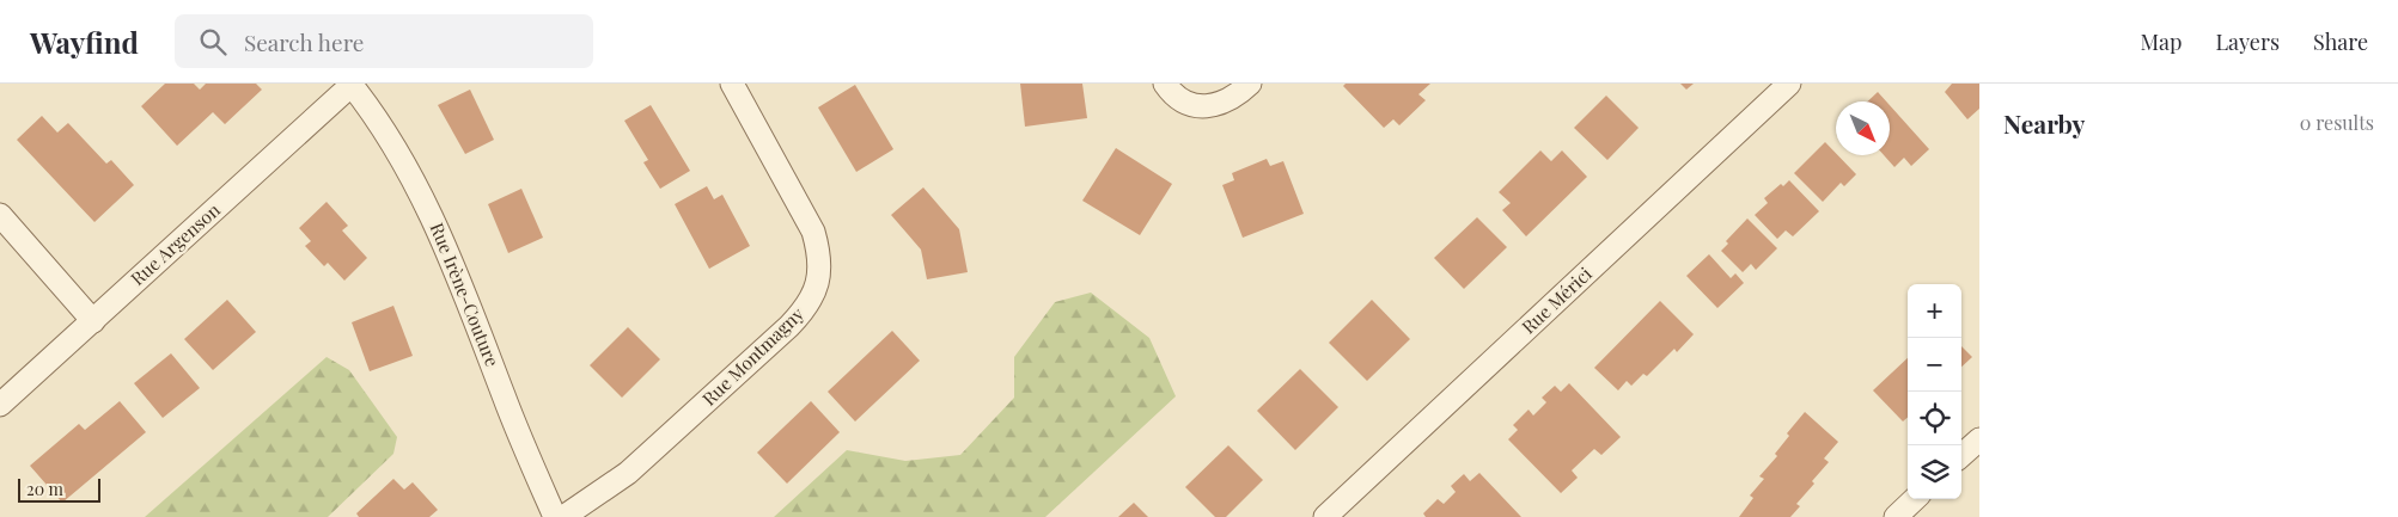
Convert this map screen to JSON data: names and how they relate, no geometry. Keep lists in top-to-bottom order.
{
  "streets": {
    "street": [
      "Rue Argenson",
      "Rue Irène-Couture",
      "Rue Mérici",
      "Rue Montmagny"
    ]
  },
  "crossings": [
    ["Rue Argenson", "Rue Irène-Couture"]
  ],
  "scale_bar": "20 m",
  "north": "bottom right",
  "page": {
    "header": "Wayfind",
    "search": "Search here",
    "nav": ["Map", "Layers", "Share"],
    "heading": ["Nearby", "0 results"],
    "map_buttons": ["+", "−"],
    "scale": "20 m"
  }
}
